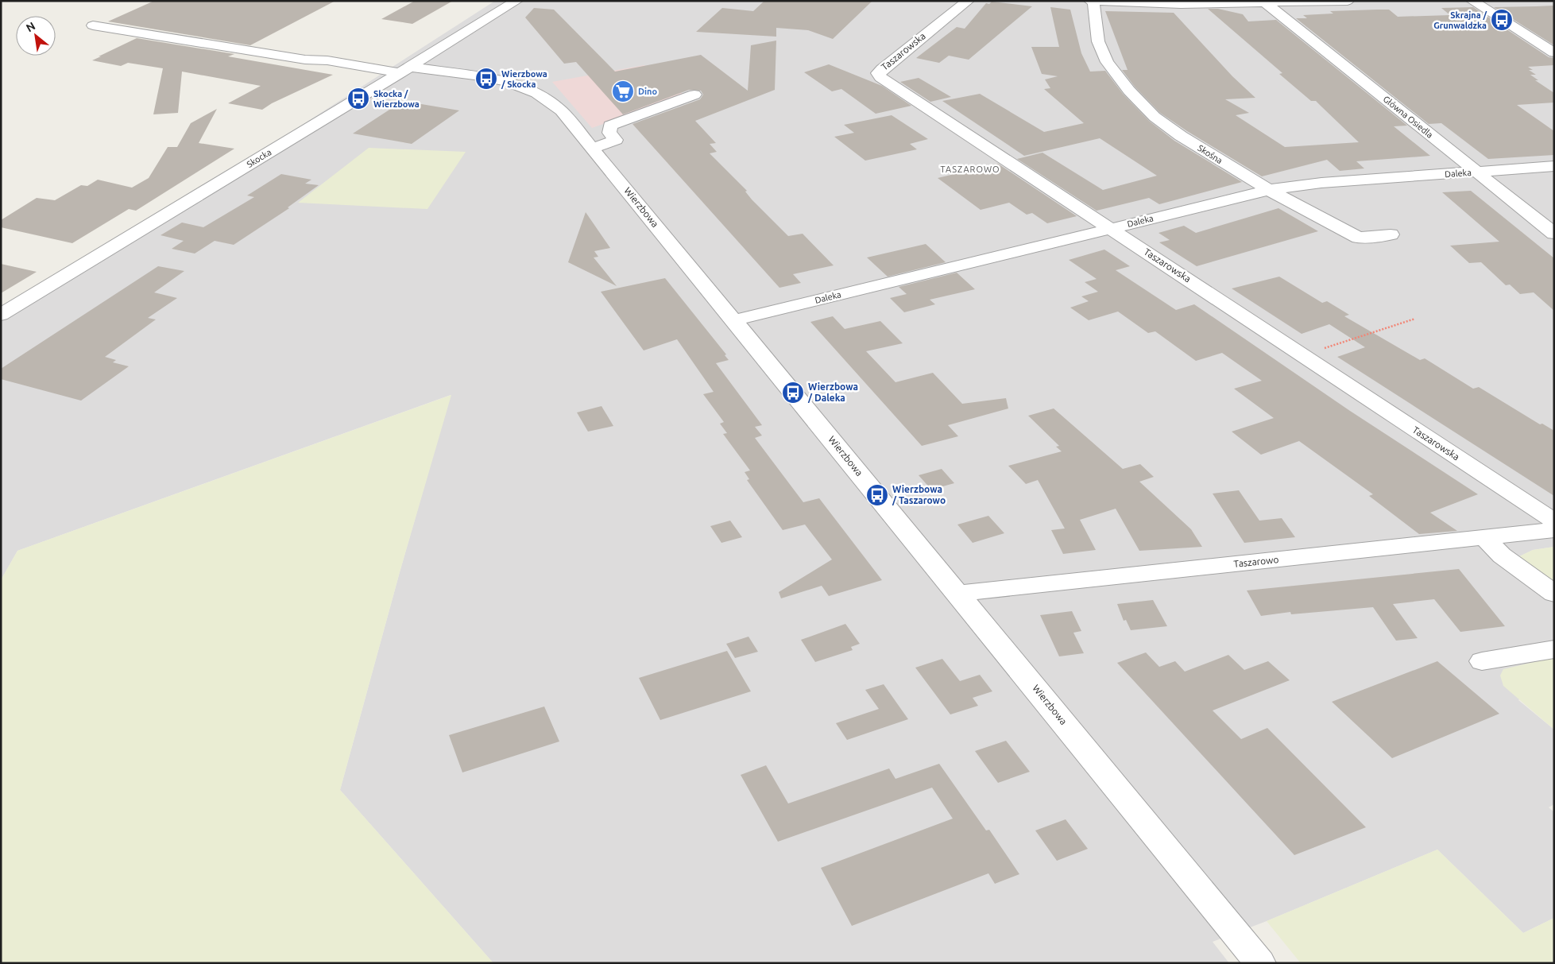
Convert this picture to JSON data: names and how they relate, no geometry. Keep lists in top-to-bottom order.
{
  "streets": {
    "street": [
      "Taszarowska",
      "Główna Osiedla",
      "Skośna",
      "Skocka",
      "Daleka",
      "Wierzbowa",
      "Taszarowo"
    ]
  },
  "crossings": [
    ["Taszarowska", "Daleka"],
    ["Główna Osiedla", "Daleka"],
    ["Skośna", "Daleka"],
    ["Skocka", "Wierzbowa"],
    ["Daleka", "Wierzbowa"],
    ["Wierzbowa", "Taszarowo"]
  ],
  "districts": ["TASZAROWO"],
  "places": {
    "bus stop": [
      "Skrajna / Grunwaldzka",
      "Wierzbowa / Skocka",
      "Skocka / Wierzbowa",
      "Wierzbowa / Daleka",
      "Wierzbowa / Taszarowo"
    ],
    "supermarket": ["Dino"]
  },
  "north": "top left"
}
